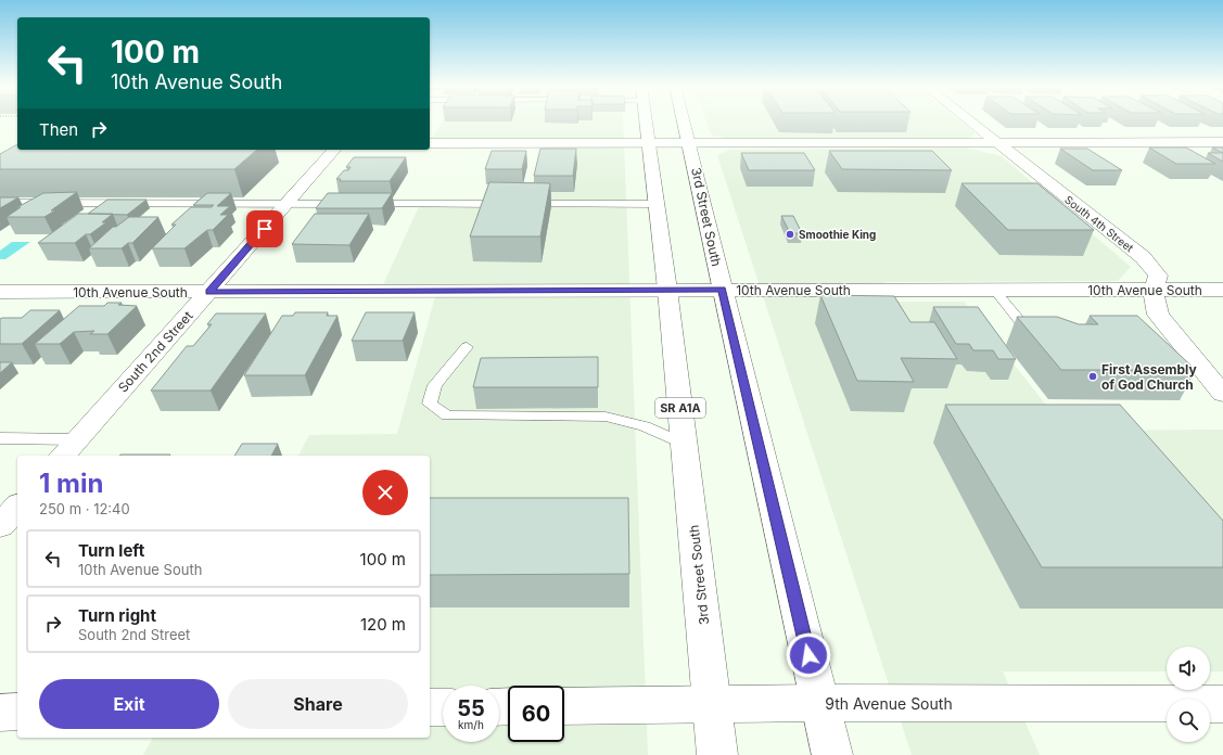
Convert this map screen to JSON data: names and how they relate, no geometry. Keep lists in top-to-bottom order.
{
  "streets": {
    "street": [
      "3rd Street South",
      "South 4th Street",
      "10th Avenue South",
      "South 2nd Street",
      "SR A1A",
      "9th Avenue South"
    ]
  },
  "crossings": [
    ["3rd Street South", "10th Avenue South"],
    ["3rd Street South", "9th Avenue South"],
    ["South 4th Street", "10th Avenue South"],
    ["10th Avenue South", "South 2nd Street"]
  ],
  "places": ["Smoothie King", "First Assembly of God Church"],
  "page": {
    "turn": ["100 m", "10th Avenue South"],
    "then": "Then",
    "heading": ["1 min", "250 m · 12:40"],
    "list": [
      {
        "name": "Turn left",
        "note": "10th Avenue South",
        "value": "100 m"
      },
      {
        "name": "Turn right",
        "note": "South 2nd Street",
        "value": "120 m"
      }
    ],
    "buttons": ["Exit", "Share"],
    "speed": "55 km/h",
    "limit": "60"
  }
}
